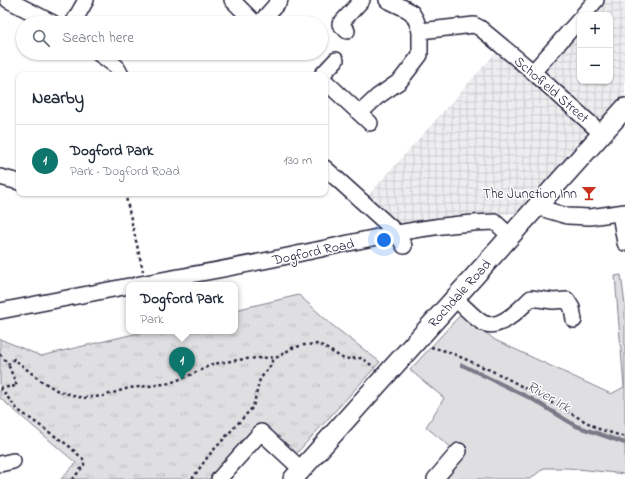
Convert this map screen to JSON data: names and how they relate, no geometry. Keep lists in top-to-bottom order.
{
  "streets": {
    "main road": ["Rochdale Road"],
    "street": ["Schofield Street", "Dogford Road"]
  },
  "crossings": [
    ["Schofield Street", "Rochdale Road"],
    ["Dogford Road", "Rochdale Road"]
  ],
  "water": ["River Irk"],
  "places": {
    "bar": ["The Junction Inn"]
  },
  "page": {
    "map_buttons": ["+", "−"],
    "search": "Search here",
    "heading": "Nearby",
    "list": [
      {
        "mark": "1",
        "name": "Dogford Park",
        "note": "Park · Dogford Road",
        "value": "130 m"
      }
    ],
    "popup": ["Dogford Park", "Park"],
    "pins": "1"
  }
}
